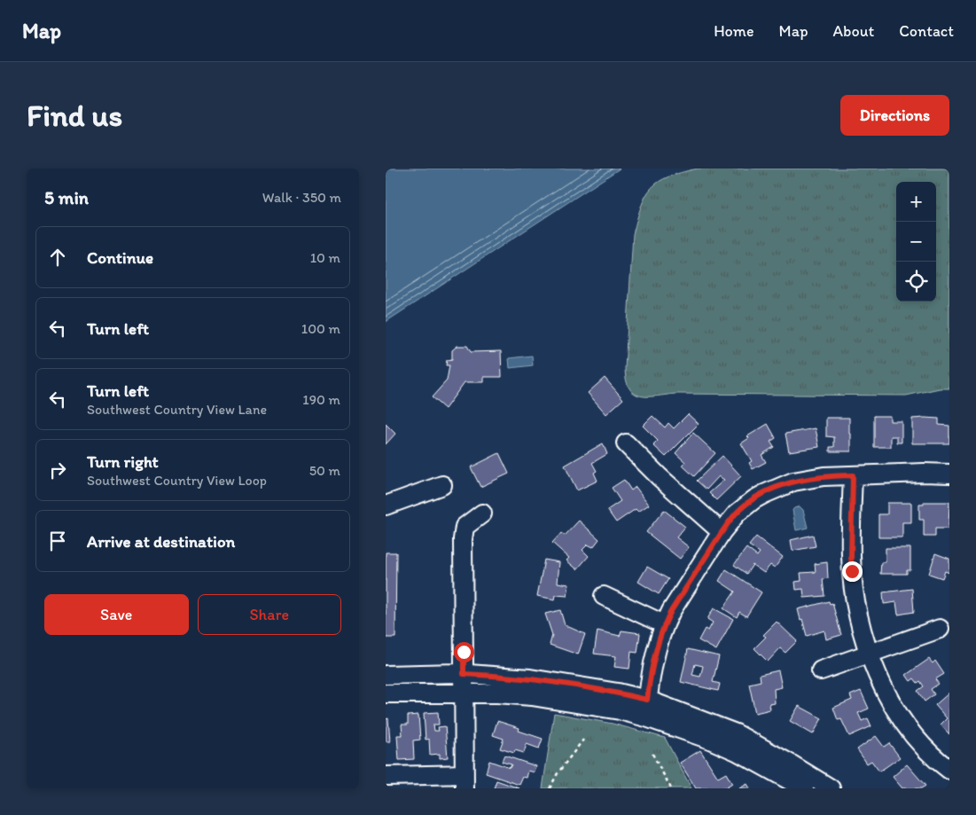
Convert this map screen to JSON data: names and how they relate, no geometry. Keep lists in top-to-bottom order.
{
  "page": {
    "header": "Map",
    "nav": [
      "Home",
      "Map",
      "About",
      "Contact"
    ],
    "buttons": [
      "Directions",
      ["Save", "Share"]
    ],
    "title": "Find us",
    "heading": ["5 min", "Walk · 350 m"],
    "map_buttons": ["+", "−"],
    "list": [
      ["Continue", "10 m"],
      ["Turn left", "100 m"],
      ["Turn left", "Southwest Country View Lane", "190 m"],
      ["Turn right", "Southwest Country View Loop", "50 m"],
      "Arrive at destination"
    ]
  }
}
